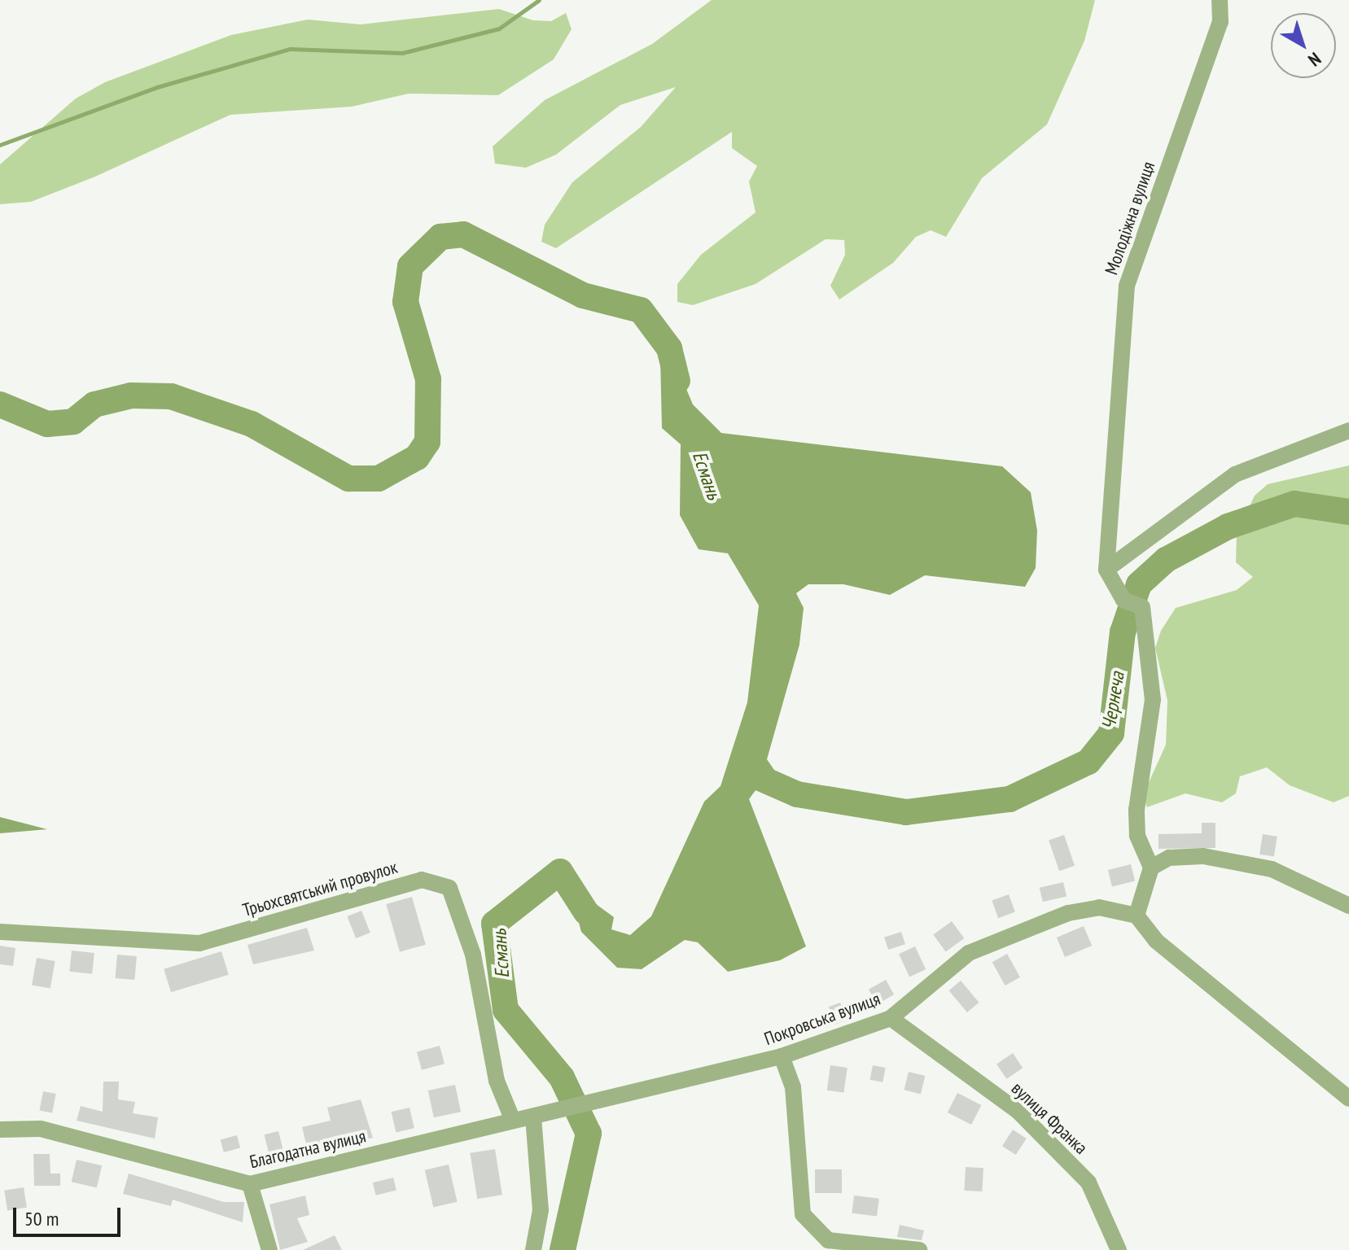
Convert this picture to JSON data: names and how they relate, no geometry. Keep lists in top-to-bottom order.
{
  "streets": {
    "street": [
      "Молодіжна вулиця",
      "Трьохсвятський провулок",
      "Покровська вулиця",
      "вулиця Франка",
      "Благодатна вулиця"
    ]
  },
  "crossings": [
    ["Трьохсвятський провулок", "Благодатна вулиця"],
    ["Покровська вулиця", "вулиця Франка"],
    ["Покровська вулиця", "Благодатна вулиця"]
  ],
  "water": ["Есмань", "Чернеча"],
  "scale_bar": "50 m",
  "north": "bottom right"
}
